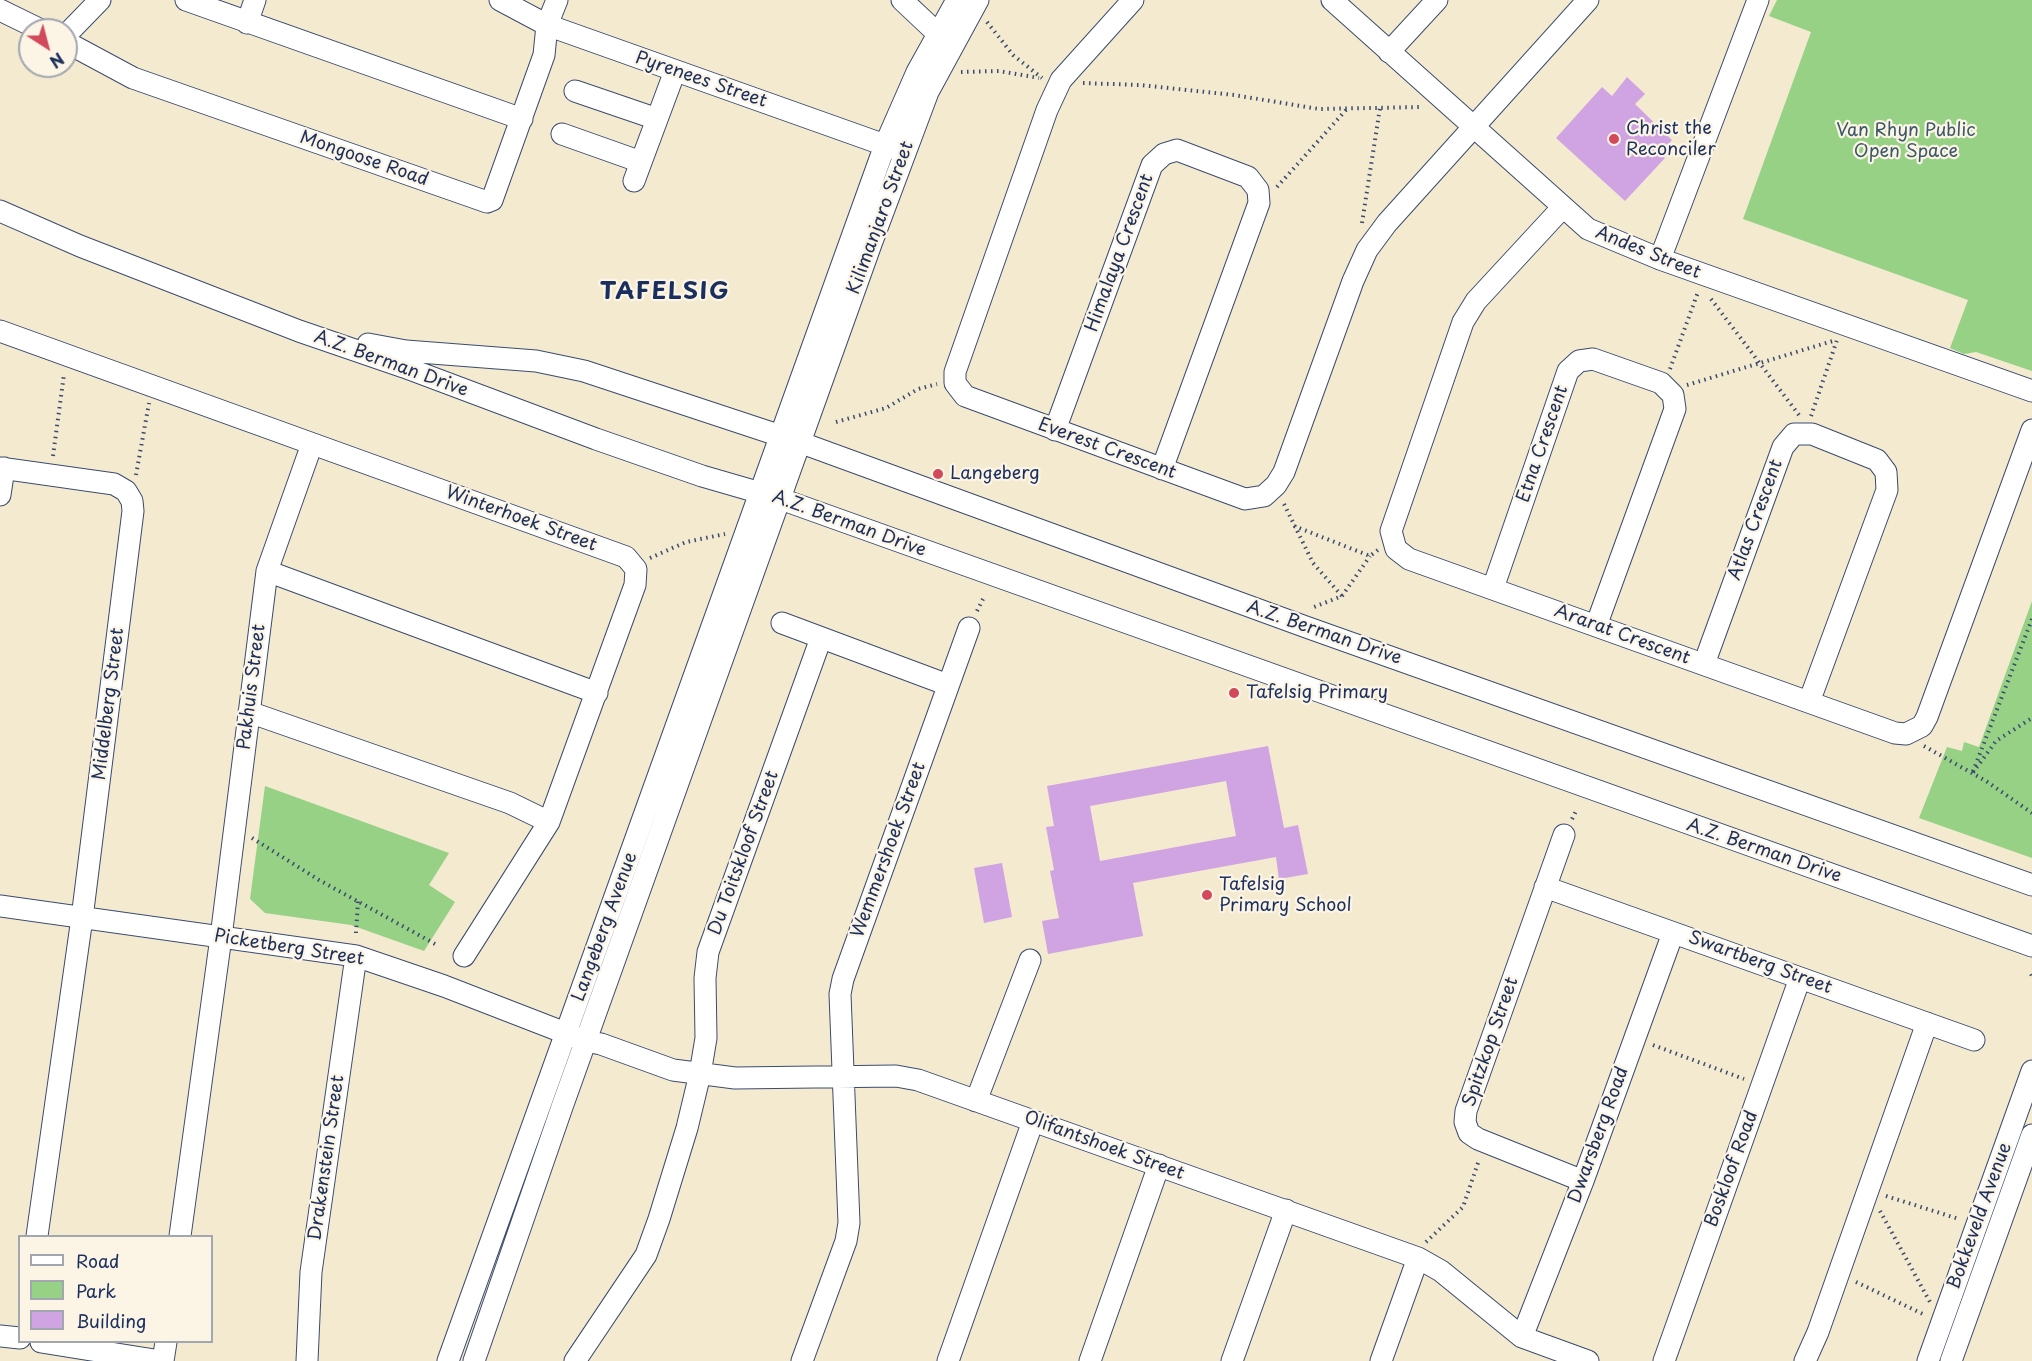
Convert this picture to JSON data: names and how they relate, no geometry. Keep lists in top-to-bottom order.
{
  "streets": {
    "street": [
      "Pyrenees Street",
      "Mongoose Road",
      "Kilimanjaro Street",
      "Himalaya Crescent",
      "Andes Street",
      "A.Z. Berman Drive",
      "Etna Crescent",
      "Everest Crescent",
      "Winterhoek Street",
      "Atlas Crescent",
      "Ararat Crescent",
      "Pakhuis Street",
      "Middelberg Street",
      "Wemmershoek Street",
      "Du Toitskloof Street",
      "Langeberg Avenue",
      "Picketberg Street",
      "Swartberg Street",
      "Spitzkop Street",
      "Dwarsberg Road",
      "Olifantshoek Street",
      "Drakenstein Street",
      "Boskloof Road",
      "Bokkeveld Avenue"
    ]
  },
  "crossings": [
    ["Pyrenees Street", "Mongoose Road"],
    ["Pyrenees Street", "Kilimanjaro Street"],
    ["Kilimanjaro Street", "A.Z. Berman Drive"],
    ["Kilimanjaro Street", "Langeberg Avenue"],
    ["Himalaya Crescent", "Everest Crescent"],
    ["Andes Street", "Everest Crescent"],
    ["A.Z. Berman Drive", "Langeberg Avenue"],
    ["Etna Crescent", "Ararat Crescent"],
    ["Winterhoek Street", "Pakhuis Street"],
    ["Atlas Crescent", "Ararat Crescent"],
    ["Pakhuis Street", "Picketberg Street"],
    ["Middelberg Street", "Picketberg Street"],
    ["Wemmershoek Street", "Olifantshoek Street"],
    ["Du Toitskloof Street", "Olifantshoek Street"],
    ["Langeberg Avenue", "Picketberg Street"],
    ["Langeberg Avenue", "Olifantshoek Street"],
    ["Picketberg Street", "Olifantshoek Street"],
    ["Picketberg Street", "Drakenstein Street"],
    ["Swartberg Street", "Spitzkop Street"],
    ["Swartberg Street", "Dwarsberg Road"],
    ["Swartberg Street", "Boskloof Road"],
    ["Dwarsberg Road", "Olifantshoek Street"]
  ],
  "districts": ["TAFELSIG"],
  "parks": ["Van Rhyn Public Open Space"],
  "places": [
    "Christ the Reconciler",
    "Langeberg",
    "Tafelsig Primary",
    "Tafelsig Primary School"
  ],
  "legend": ["Road", "Park", "Building"],
  "north": "bottom right"
}
